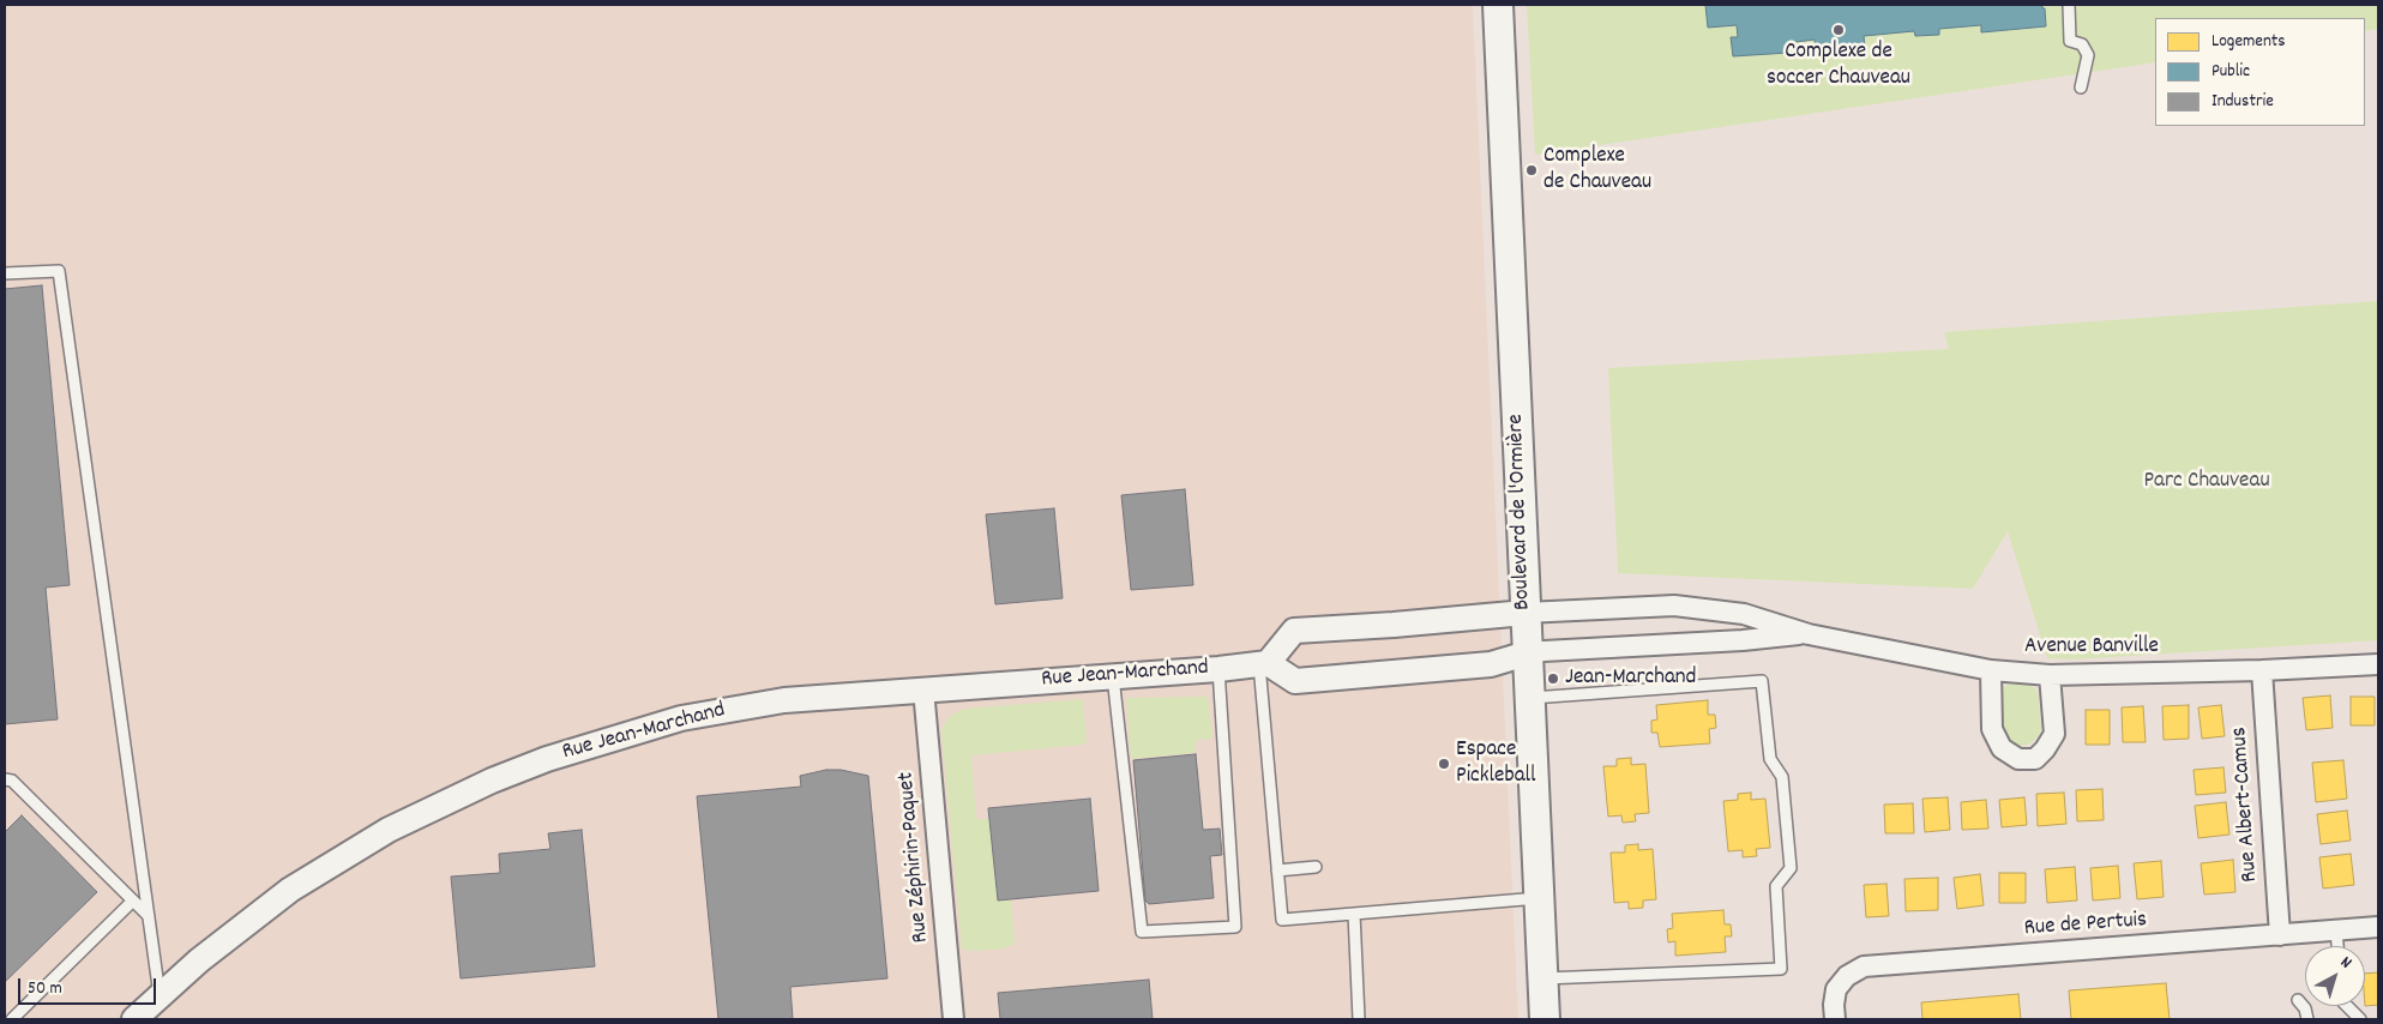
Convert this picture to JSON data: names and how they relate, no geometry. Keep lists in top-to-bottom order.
{
  "streets": {
    "main road": ["Boulevard de l'Ormière"],
    "street": [
      "Avenue Banville",
      "Rue Jean-Marchand",
      "Rue Albert-Camus",
      "Rue Zéphirin-Paquet",
      "Rue de Pertuis"
    ]
  },
  "crossings": [
    ["Boulevard de l'Ormière", "Avenue Banville"],
    ["Avenue Banville", "Rue Albert-Camus"],
    ["Rue Jean-Marchand", "Rue Zéphirin-Paquet"],
    ["Rue Albert-Camus", "Rue de Pertuis"]
  ],
  "parks": ["Parc Chauveau"],
  "places": [
    "Complexe de soccer Chauveau",
    "Complexe de Chauveau",
    "Jean-Marchand",
    "Espace Pickleball"
  ],
  "legend": ["Logements", "Public", "Industrie"],
  "scale_bar": "50 m",
  "north": "top right"
}
